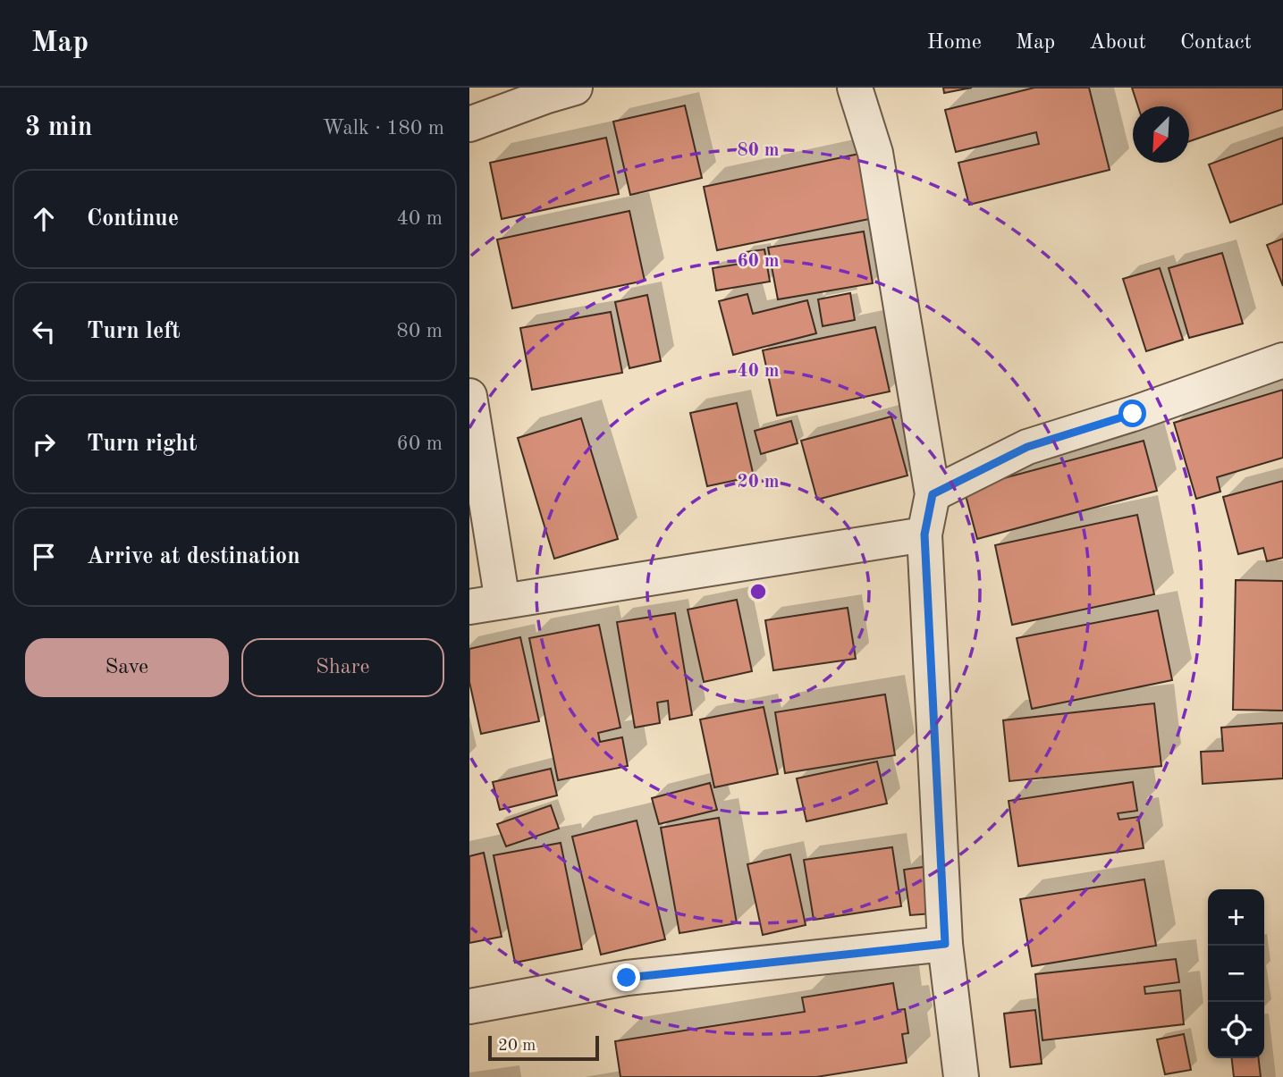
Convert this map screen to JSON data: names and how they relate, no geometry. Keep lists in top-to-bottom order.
{
  "scale_bar": "20 m",
  "north": "bottom left",
  "page": {
    "header": "Map",
    "nav": [
      "Home",
      "Map",
      "About",
      "Contact"
    ],
    "heading": ["3 min", "Walk · 180 m"],
    "list": [
      ["Continue", "40 m"],
      ["Turn left", "80 m"],
      ["Turn right", "60 m"],
      "Arrive at destination"
    ],
    "buttons": ["Save", "Share"],
    "map_buttons": ["+", "−"],
    "scale": "20 m"
  },
  "rings": [
    "80 m",
    "60 m",
    "40 m",
    "20 m"
  ]
}
